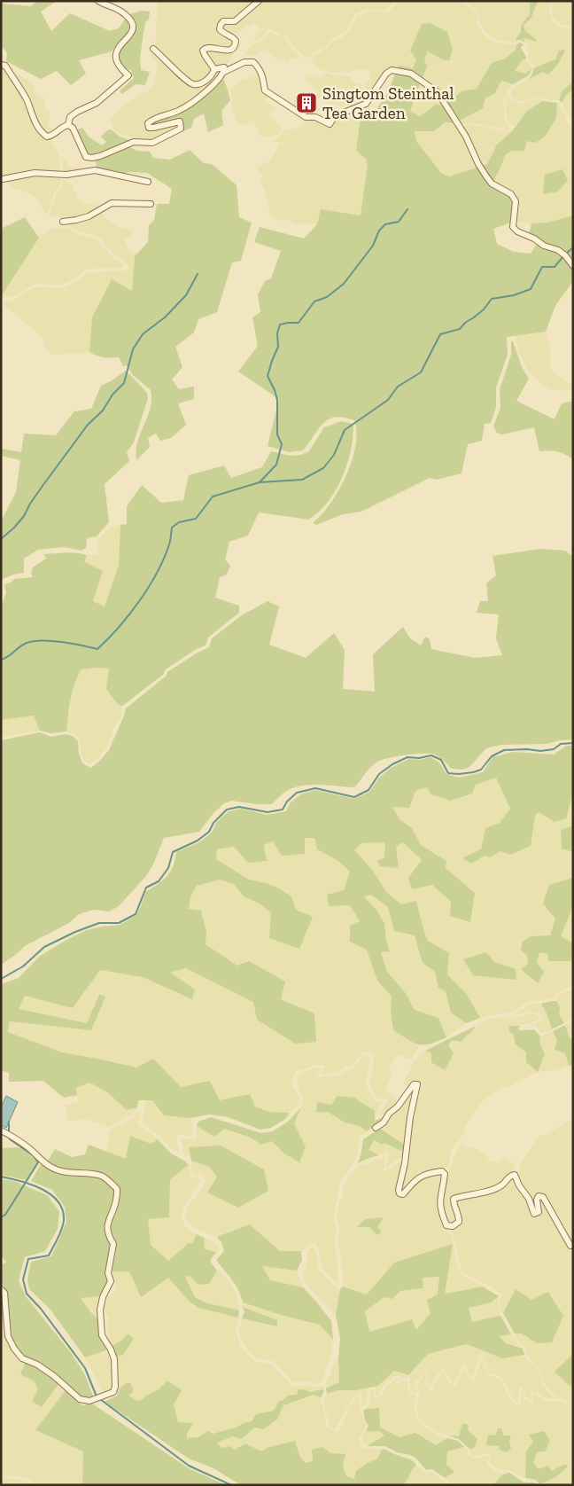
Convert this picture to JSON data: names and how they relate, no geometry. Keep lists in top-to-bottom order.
{
  "places": {
    "building": ["Singtom Steinthal Tea Garden"]
  }
}
